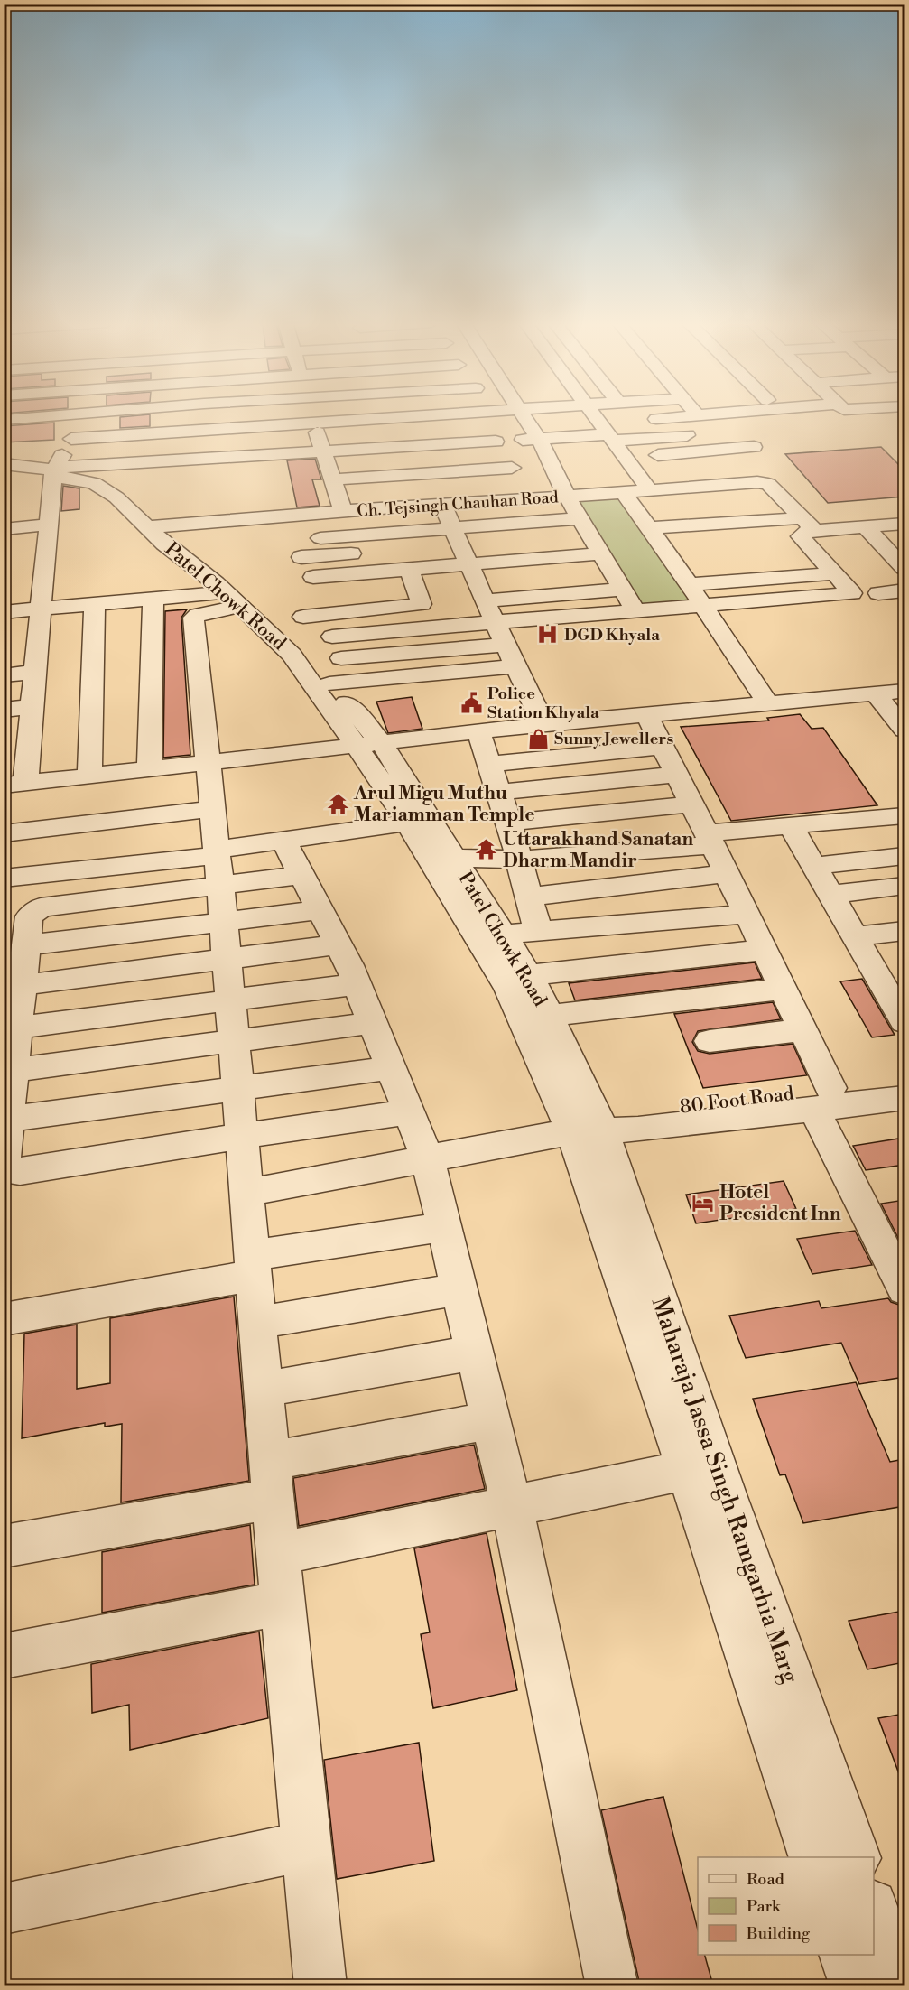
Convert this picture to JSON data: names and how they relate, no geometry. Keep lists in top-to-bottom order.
{
  "streets": {
    "street": [
      "Ch. Tejsingh Chauhan Road",
      "Patel Chowk Road",
      "80 Foot Road",
      "Maharaja Jassa Singh Ramgarhia Marg"
    ]
  },
  "crossings": [
    ["Ch. Tejsingh Chauhan Road", "Patel Chowk Road"],
    ["Patel Chowk Road", "80 Foot Road"],
    ["Patel Chowk Road", "Maharaja Jassa Singh Ramgarhia Marg"],
    ["80 Foot Road", "Maharaja Jassa Singh Ramgarhia Marg"]
  ],
  "places": {
    "hospital": ["DGD Khyala"],
    "public building": ["Police Station Khyala"],
    "shop": ["Sunny Jewellers"],
    "temple": ["Arul Migu Muthu Mariamman Temple", "Uttarakhand Sanatan Dharm Mandir"],
    "hotel": ["Hotel President Inn"]
  },
  "legend": ["Road", "Park", "Building"]
}
